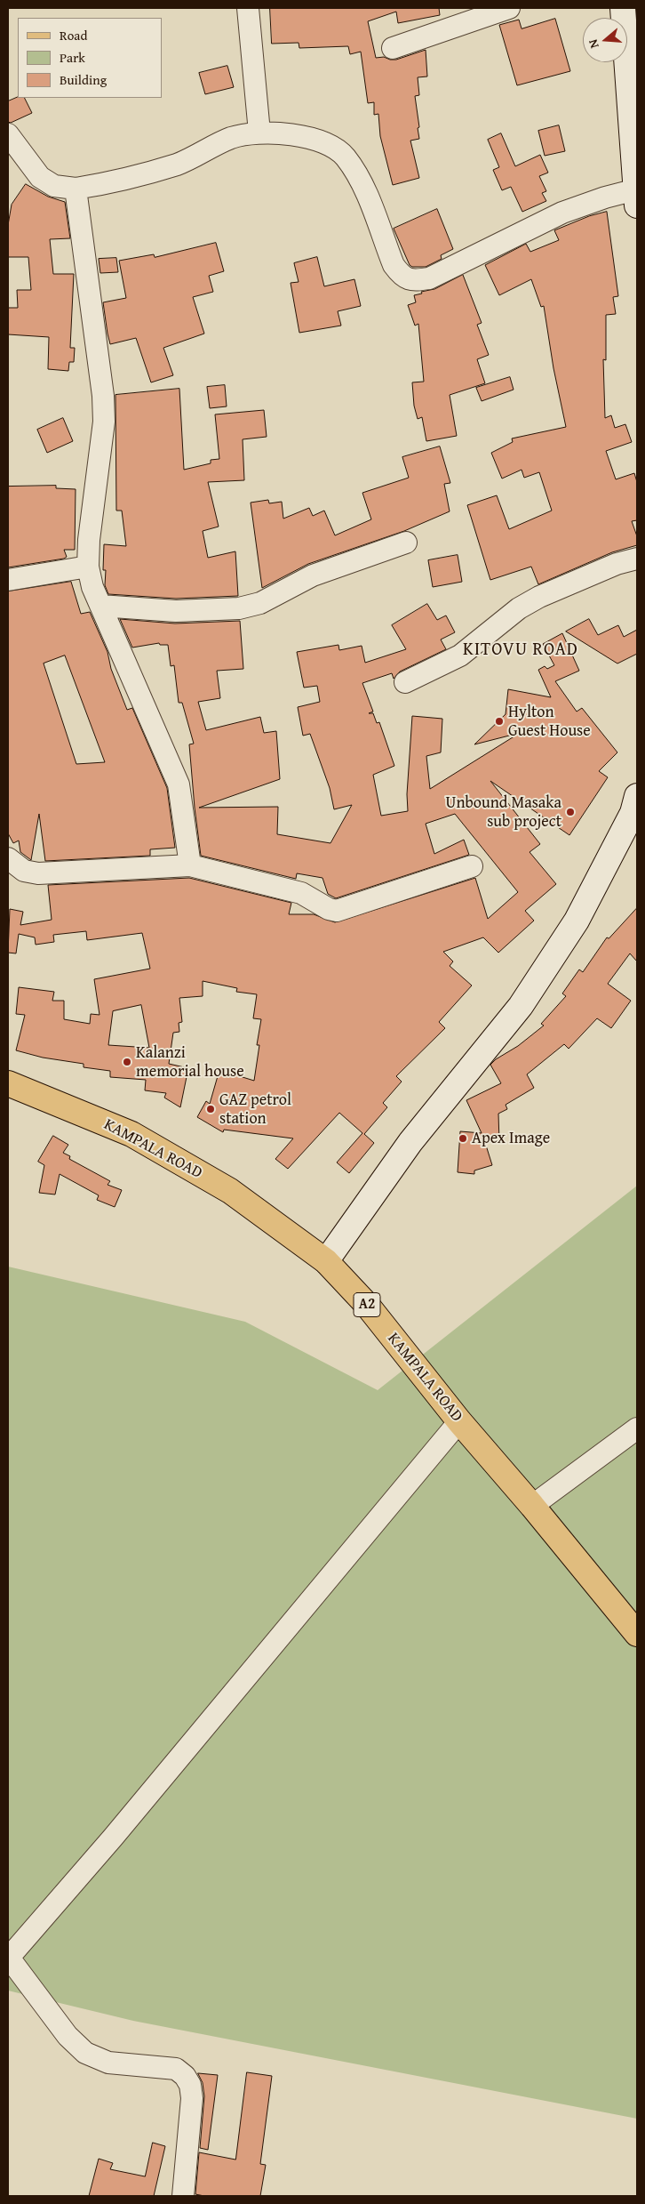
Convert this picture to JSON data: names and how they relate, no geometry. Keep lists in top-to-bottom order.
{
  "streets": {
    "main road": ["KAMPALA ROAD", "A2"]
  },
  "districts": ["KITOVU ROAD"],
  "places": [
    "Hylton Guest House",
    "Unbound Masaka sub project",
    "Kalanzi memorial house",
    "GAZ petrol station",
    "Apex Image"
  ],
  "legend": ["Road", "Park", "Building"],
  "north": "left"
}
